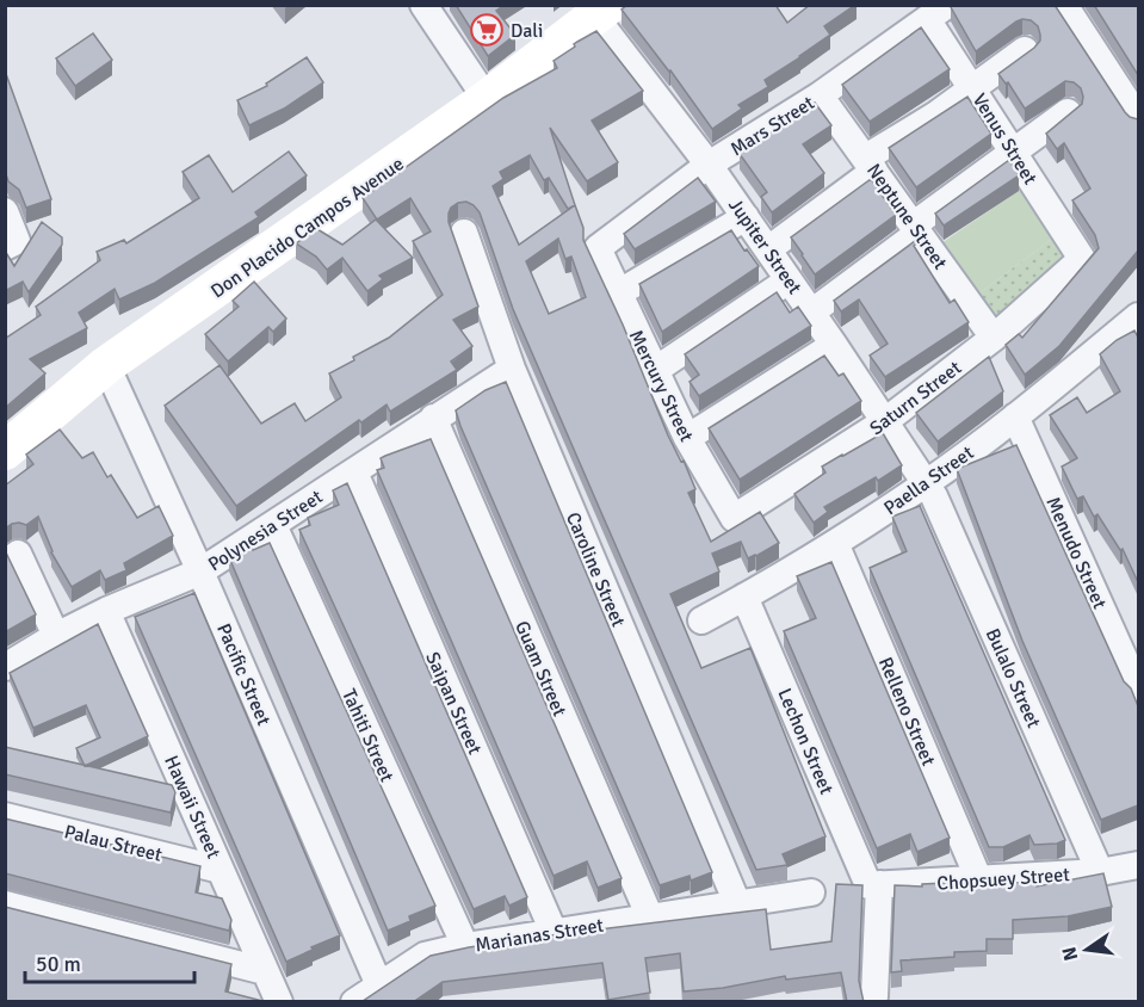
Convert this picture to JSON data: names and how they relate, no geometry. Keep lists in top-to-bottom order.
{
  "streets": {
    "main road": ["Don Placido Campos Avenue"],
    "street": [
      "Mars Street",
      "Venus Street",
      "Neptune Street",
      "Jupiter Street",
      "Mercury Street",
      "Saturn Street",
      "Paella Street",
      "Polynesia Street",
      "Menudo Street",
      "Caroline Street",
      "Guam Street",
      "Pacific Street",
      "Bulalo Street",
      "Saipan Street",
      "Relleno Street",
      "Tahiti Street",
      "Lechon Street",
      "Hawaii Street",
      "Palau Street",
      "Chopsuey Street",
      "Marianas Street"
    ]
  },
  "crossings": [
    ["Mars Street", "Venus Street"],
    ["Mars Street", "Neptune Street"],
    ["Mars Street", "Jupiter Street"],
    ["Mars Street", "Mercury Street"],
    ["Venus Street", "Saturn Street"],
    ["Neptune Street", "Saturn Street"],
    ["Don Placido Campos Avenue", "Jupiter Street"],
    ["Don Placido Campos Avenue", "Pacific Street"],
    ["Jupiter Street", "Saturn Street"],
    ["Jupiter Street", "Paella Street"],
    ["Jupiter Street", "Bulalo Street"],
    ["Mercury Street", "Saturn Street"],
    ["Paella Street", "Menudo Street"],
    ["Paella Street", "Bulalo Street"],
    ["Paella Street", "Relleno Street"],
    ["Paella Street", "Lechon Street"],
    ["Polynesia Street", "Caroline Street"],
    ["Polynesia Street", "Guam Street"],
    ["Polynesia Street", "Pacific Street"],
    ["Polynesia Street", "Saipan Street"],
    ["Polynesia Street", "Tahiti Street"],
    ["Polynesia Street", "Hawaii Street"],
    ["Caroline Street", "Marianas Street"],
    ["Guam Street", "Marianas Street"],
    ["Pacific Street", "Marianas Street"],
    ["Bulalo Street", "Chopsuey Street"],
    ["Saipan Street", "Marianas Street"],
    ["Relleno Street", "Chopsuey Street"],
    ["Tahiti Street", "Marianas Street"],
    ["Lechon Street", "Chopsuey Street"],
    ["Hawaii Street", "Palau Street"]
  ],
  "places": {
    "supermarket": ["Dali"]
  },
  "scale_bar": "50 m",
  "north": "left"
}
